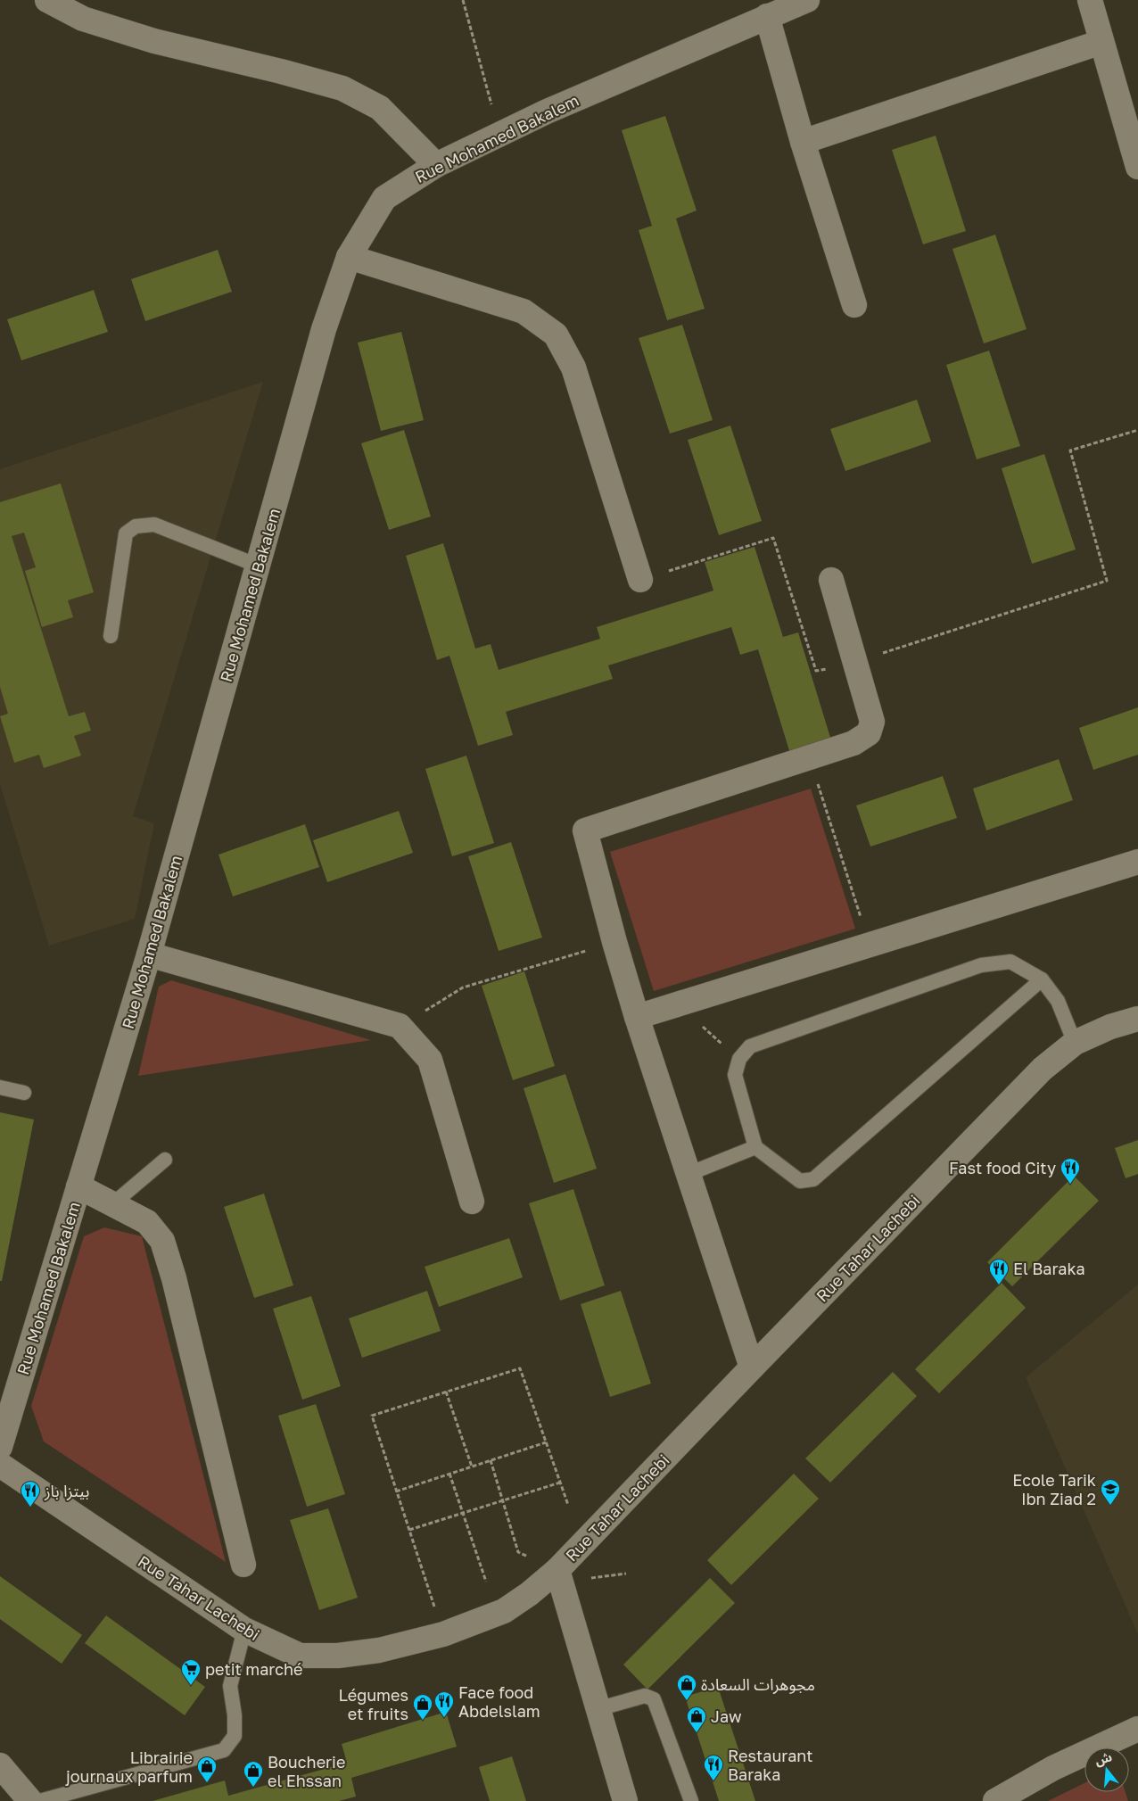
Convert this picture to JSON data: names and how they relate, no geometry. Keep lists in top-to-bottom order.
{
  "streets": {
    "street": ["Rue Mohamed Bakalem", "Rue Tahar Lachebi"]
  },
  "places": {
    "restaurant": [
      "Fast food City",
      "El Baraka",
      "بيتزا باز",
      "Face food Abdelslam",
      "Restaurant Baraka"
    ],
    "school or university": ["Ecole Tarik Ibn Ziad 2"],
    "supermarket": ["petit marché"],
    "shop": [
      "مجوهرات السعادة",
      "Légumes et fruits",
      "Jaw",
      "Librairie journaux parfum",
      "Boucherie el Ehssan"
    ]
  },
  "north": "top"
}
